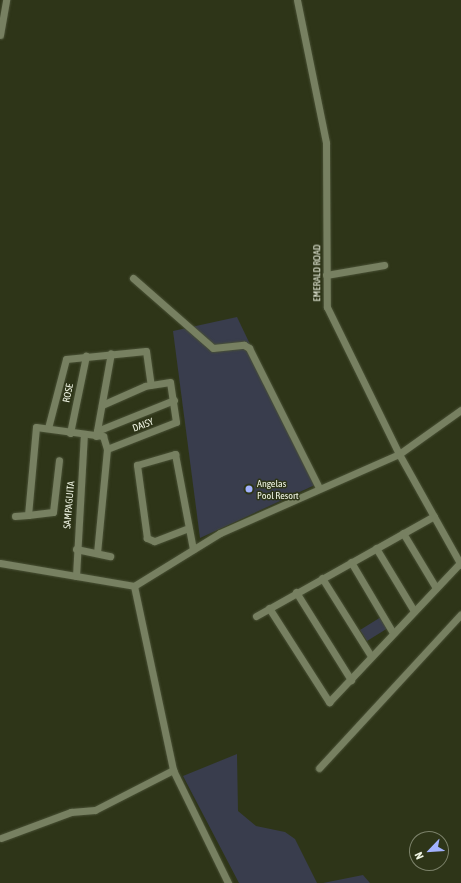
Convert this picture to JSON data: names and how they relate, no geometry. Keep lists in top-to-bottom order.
{
  "streets": {
    "street": [
      "EMERALD ROAD",
      "ROSE",
      "DAISY",
      "SAMPAGUITA"
    ]
  },
  "places": ["Angelas Pool Resort"],
  "north": "bottom left"
}
